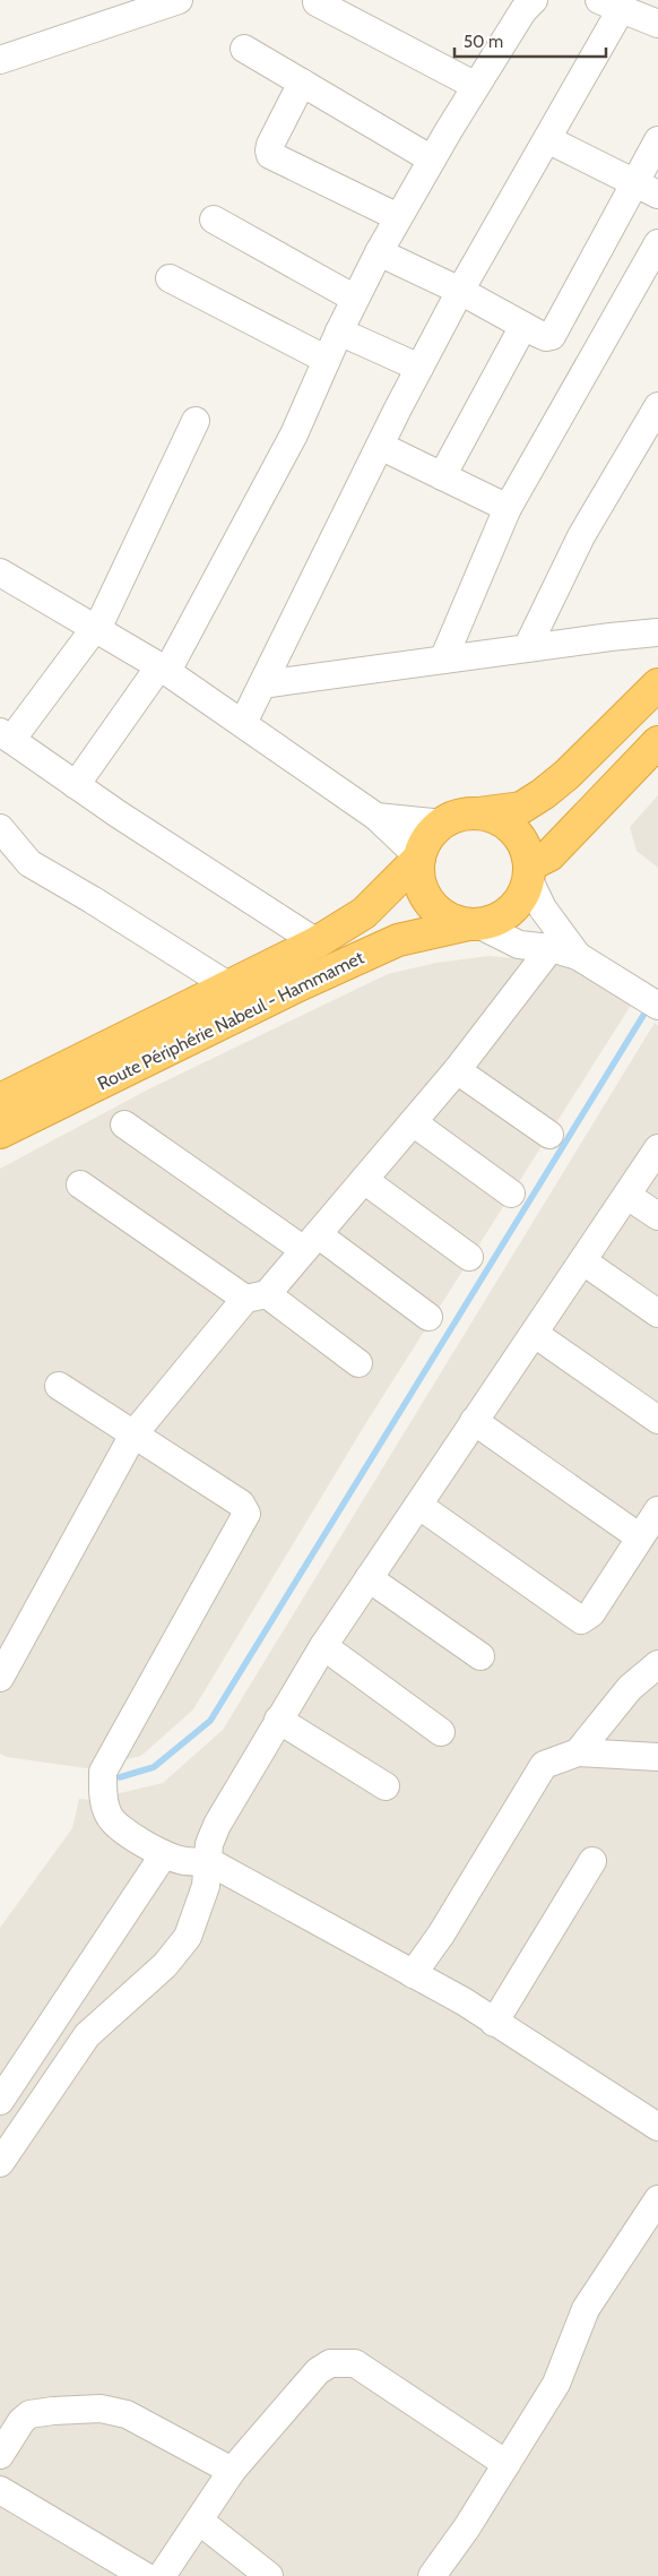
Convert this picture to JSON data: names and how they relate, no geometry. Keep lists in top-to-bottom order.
{
  "streets": {
    "highway": ["Route Périphérie Nabeul - Hammamet"]
  },
  "scale_bar": "50 m"
}
